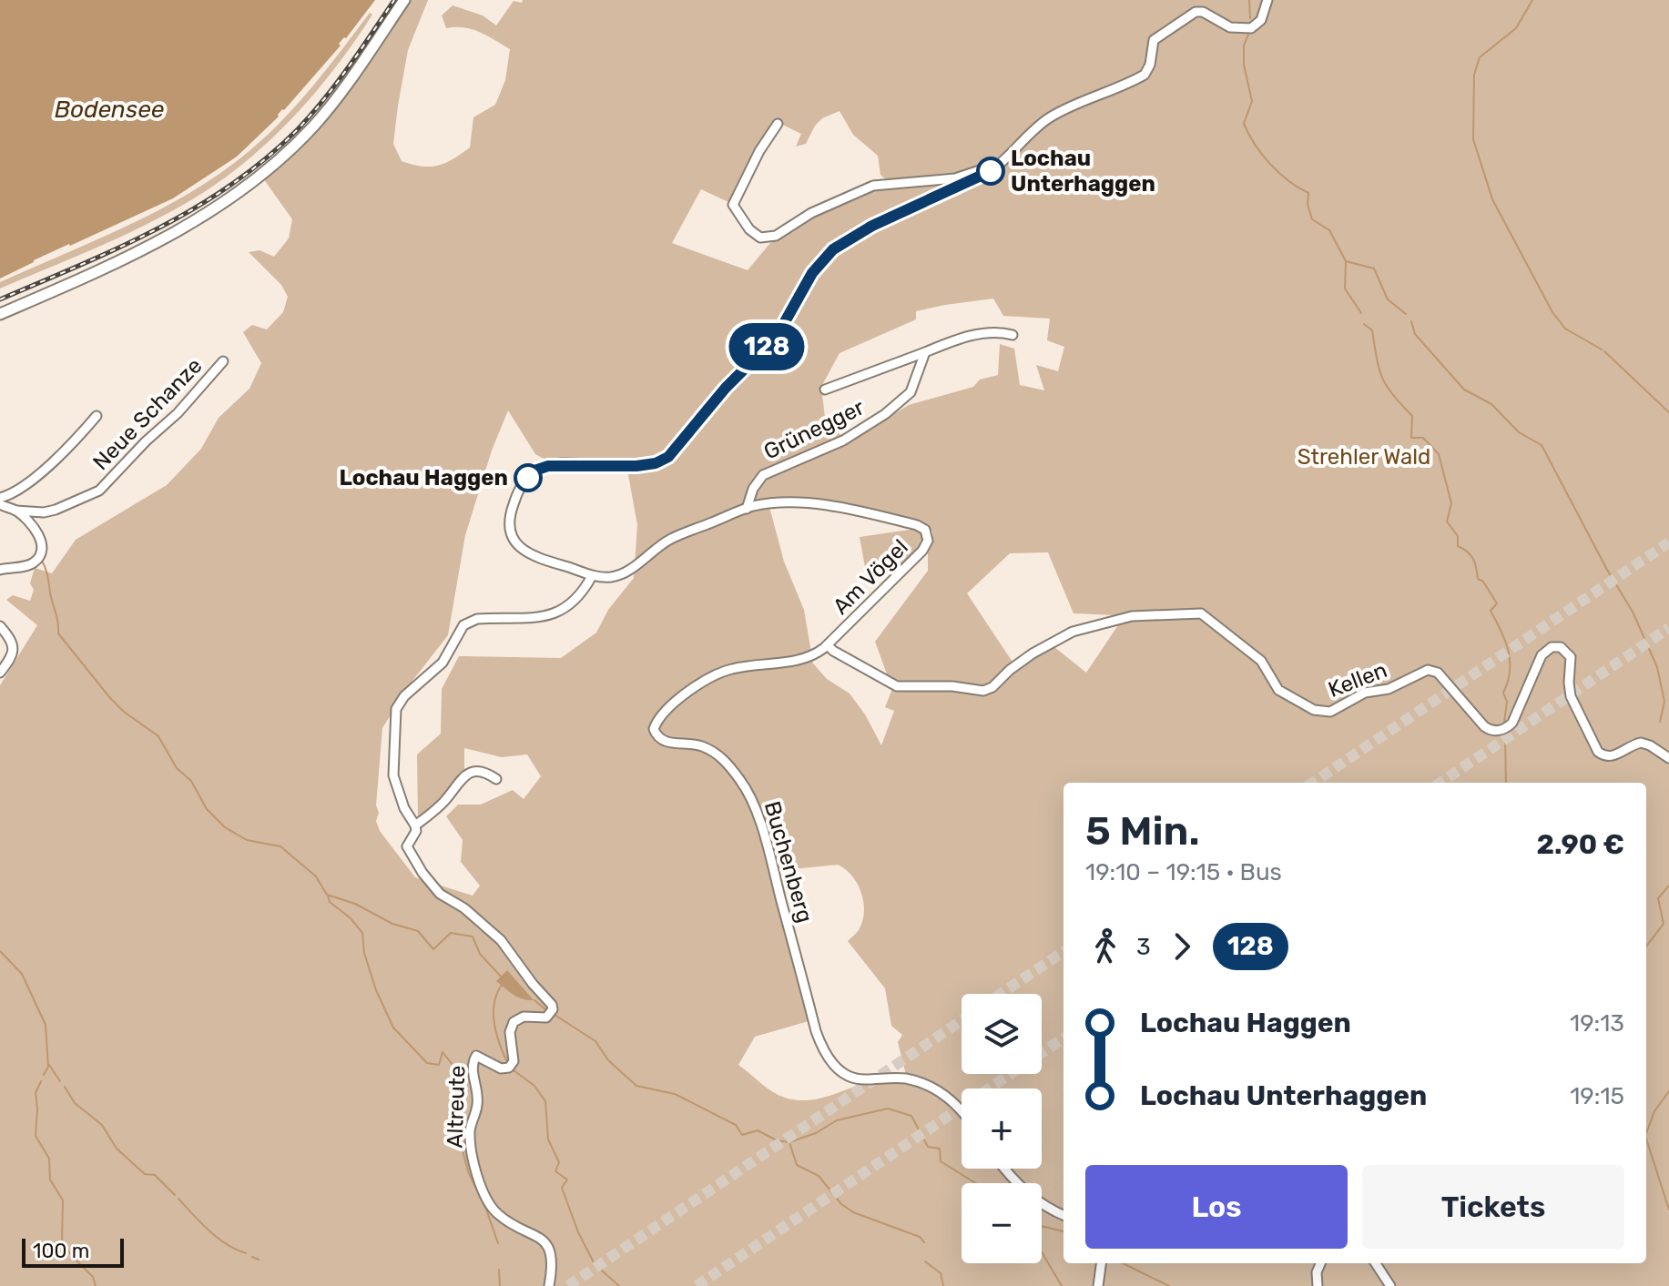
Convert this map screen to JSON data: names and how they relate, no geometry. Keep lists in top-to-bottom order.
{
  "streets": {
    "street": [
      "Neue Schanze",
      "Grünegger",
      "Am Vögel",
      "Kellen",
      "Buchenberg",
      "Altreute"
    ]
  },
  "crossings": [
    ["Grünegger", "Am Vögel"],
    ["Am Vögel", "Kellen"],
    ["Am Vögel", "Buchenberg"]
  ],
  "water": ["Bodensee"],
  "parks": ["Strehler Wald"],
  "places": ["Lochau Unterhaggen", "Lochau Haggen"],
  "lines": ["bus line 128"],
  "scale_bar": "100 m",
  "page": {
    "on_map": "128",
    "heading": ["5 Min.", "19:10 – 19:15 · Bus", "2.90 €"],
    "legs": ["3", "128"],
    "list": [
      {
        "name": "Lochau Haggen",
        "value": "19:13"
      },
      {
        "name": "Lochau Unterhaggen",
        "value": "19:15"
      }
    ],
    "map_buttons": ["+", "−"],
    "buttons": ["Los", "Tickets"],
    "scale": "100 m"
  }
}
